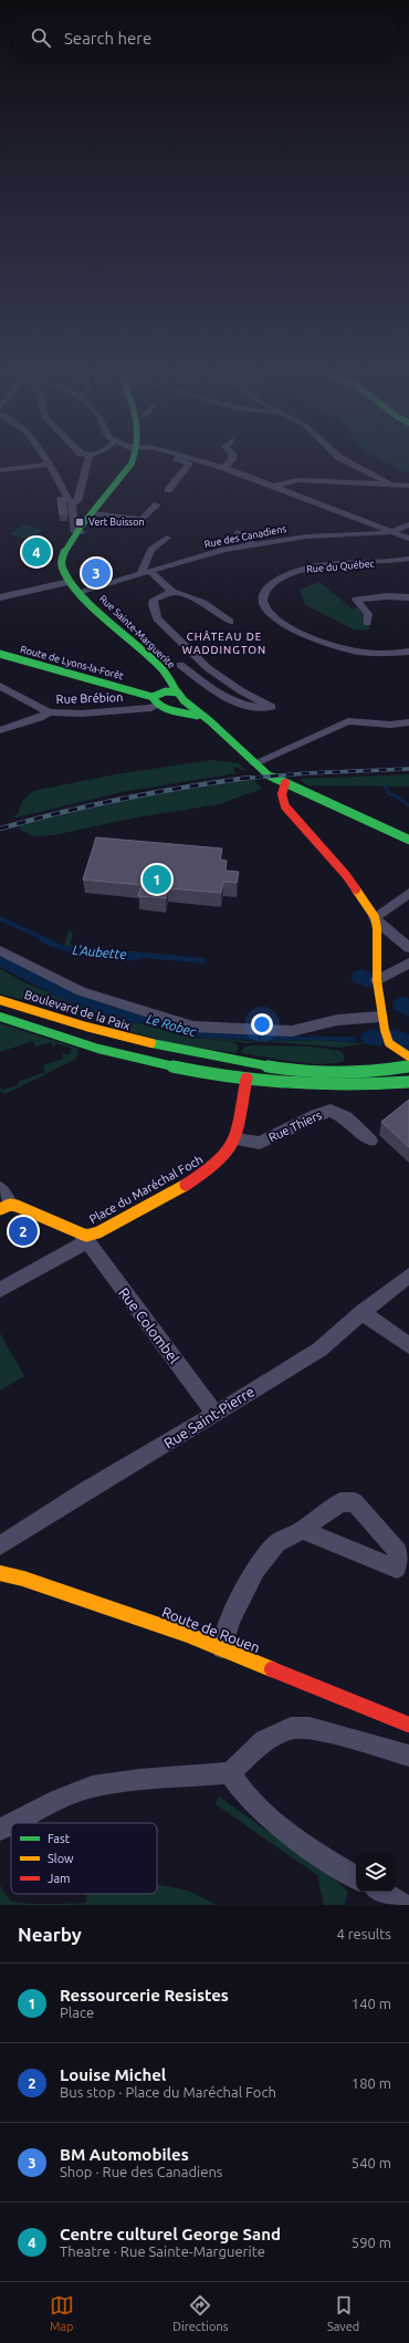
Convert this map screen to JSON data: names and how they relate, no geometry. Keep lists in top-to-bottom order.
{
  "streets": {
    "main road": [
      "Rue Sainte-Marguerite",
      "Route de Lyons-la-Forêt",
      "Boulevard de la Paix",
      "Place du Maréchal Foch",
      "Route de Rouen"
    ],
    "street": [
      "Rue des Canadiens",
      "Rue du Québec",
      "Rue Brébion",
      "Rue Thiers",
      "Rue Colombel",
      "Rue Saint-Pierre"
    ]
  },
  "crossings": [
    ["Rue des Canadiens", "Rue Sainte-Marguerite"],
    ["Rue Sainte-Marguerite", "Route de Lyons-la-Forêt"],
    ["Rue Sainte-Marguerite", "Rue Brébion"],
    ["Route de Lyons-la-Forêt", "Rue Brébion"],
    ["Boulevard de la Paix", "Place du Maréchal Foch"],
    ["Rue Thiers", "Place du Maréchal Foch"],
    ["Place du Maréchal Foch", "Rue Colombel"],
    ["Rue Colombel", "Rue Saint-Pierre"]
  ],
  "districts": ["CHÂTEAU DE WADDINGTON"],
  "water": ["L'Aubette", "Le Robec"],
  "places": {
    "transit": ["Vert Buisson"]
  },
  "legend": ["Fast", "Slow", "Jam"],
  "page": {
    "search": "Search here",
    "pins": [
      "4",
      "3",
      "1",
      "2"
    ],
    "heading": ["Nearby", "4 results"],
    "list": [
      {
        "mark": "1",
        "name": "Ressourcerie Resistes",
        "note": "Place",
        "value": "140 m"
      },
      {
        "mark": "2",
        "name": "Louise Michel",
        "note": "Bus stop · Place du Maréchal Foch",
        "value": "180 m"
      },
      {
        "mark": "3",
        "name": "BM Automobiles",
        "note": "Shop · Rue des Canadiens",
        "value": "540 m"
      },
      {
        "mark": "4",
        "name": "Centre culturel George Sand",
        "note": "Theatre · Rue Sainte-Marguerite",
        "value": "590 m"
      }
    ],
    "nav": ["Map", "Directions", "Saved"]
  }
}
